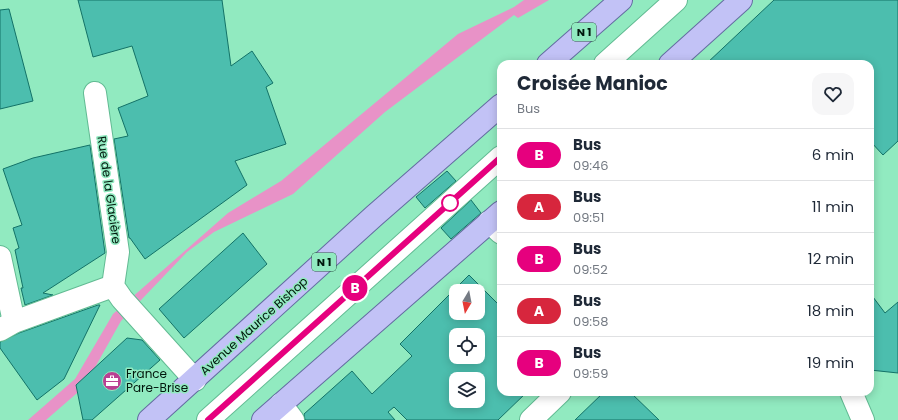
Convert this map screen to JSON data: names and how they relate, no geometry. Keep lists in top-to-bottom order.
{
  "streets": {
    "main road": ["N 1", "Avenue Maurice Bishop"],
    "street": ["Rue de la Glacière"]
  },
  "places": {
    "office": ["France Pare-Brise"]
  },
  "lines": ["bus line B"],
  "north": "bottom",
  "page": {
    "on_map": "B",
    "heading": ["Croisée Manioc", "Bus"],
    "list": [
      {
        "mark": "B",
        "name": "Bus",
        "note": "09:46",
        "value": "6 min"
      },
      {
        "mark": "A",
        "name": "Bus",
        "note": "09:51",
        "value": "11 min"
      },
      {
        "mark": "B",
        "name": "Bus",
        "note": "09:52",
        "value": "12 min"
      },
      {
        "mark": "A",
        "name": "Bus",
        "note": "09:58",
        "value": "18 min"
      },
      {
        "mark": "B",
        "name": "Bus",
        "note": "09:59",
        "value": "19 min"
      }
    ]
  }
}
